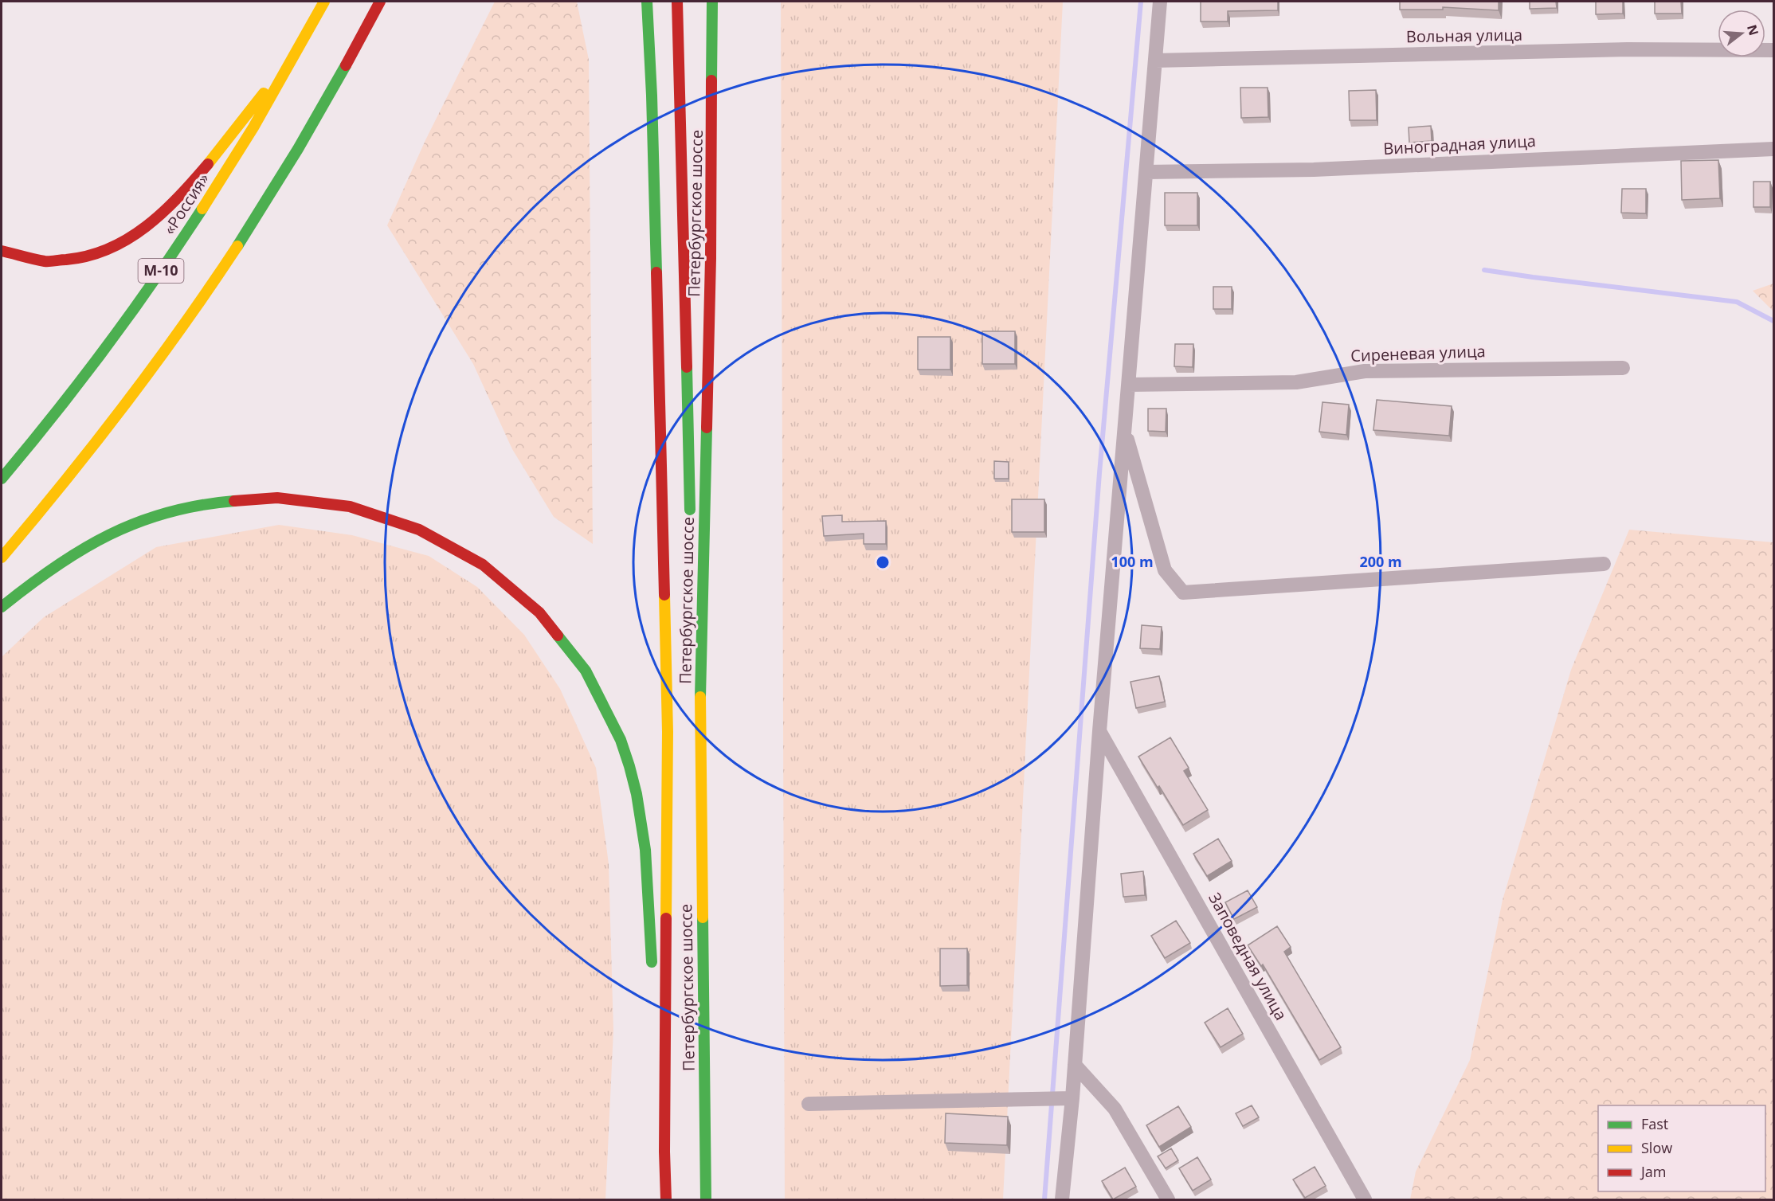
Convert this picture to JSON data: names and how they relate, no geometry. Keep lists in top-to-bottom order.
{
  "streets": {
    "main road": ["«Россия»", "Петербургское шоссе", "М-10"],
    "street": [
      "Вольная улица",
      "Виноградная улица",
      "Сиреневая улица",
      "Заповедная улица"
    ]
  },
  "legend": ["Fast", "Slow", "Jam"],
  "north": "right",
  "rings": ["100 m", "200 m"]
}
